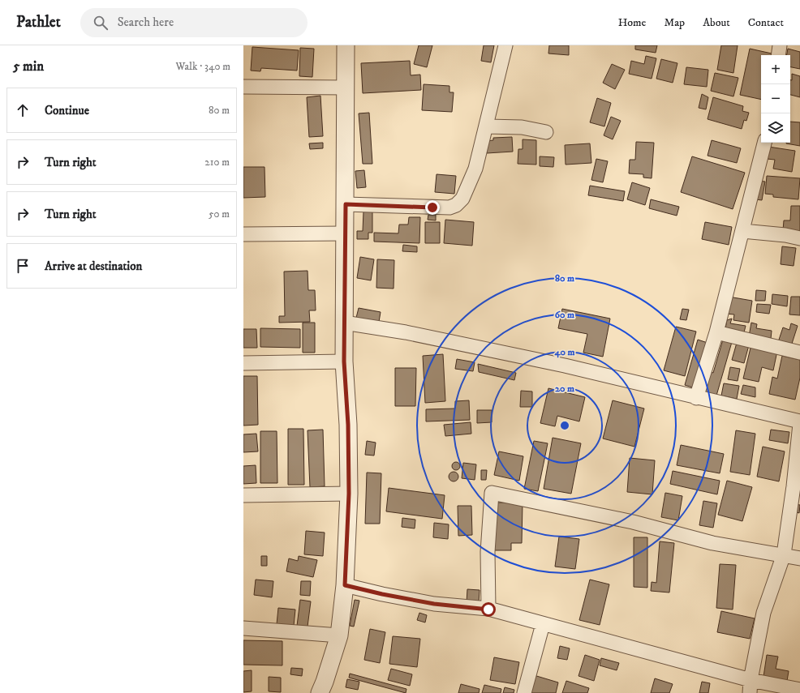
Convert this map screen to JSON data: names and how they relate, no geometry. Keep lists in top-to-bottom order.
{
  "page": {
    "header": "Pathlet",
    "search": "Search here",
    "nav": [
      "Home",
      "Map",
      "About",
      "Contact"
    ],
    "heading": ["5 min", "Walk · 340 m"],
    "map_buttons": ["+", "−"],
    "list": [
      ["Continue", "80 m"],
      ["Turn right", "210 m"],
      ["Turn right", "50 m"],
      "Arrive at destination"
    ]
  },
  "rings": [
    "80 m",
    "60 m",
    "40 m",
    "20 m"
  ]
}
